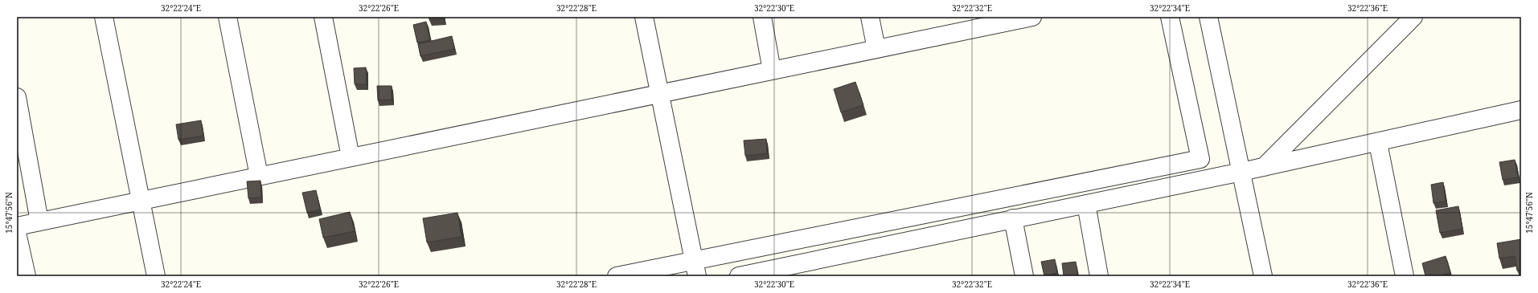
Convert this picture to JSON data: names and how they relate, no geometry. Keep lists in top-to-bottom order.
{
  "coordinates": [
    "32°22'24\"E",
    "32°22'26\"E",
    "32°22'28\"E",
    "32°22'30\"E",
    "32°22'32\"E",
    "32°22'34\"E",
    "32°22'36\"E",
    "15°47'56\"N"
  ]
}
